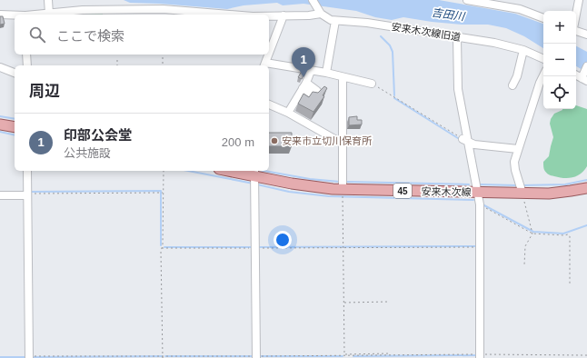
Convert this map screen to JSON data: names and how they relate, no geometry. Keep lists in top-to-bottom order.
{
  "streets": {
    "main road": ["45", "安来木次線"],
    "street": ["安来木次線旧道"]
  },
  "water": ["吉田川"],
  "places": ["安来市立切川保育所"],
  "page": {
    "map_buttons": ["+", "−"],
    "search": "ここで検索",
    "pins": "1",
    "heading": "周辺",
    "list": [
      {
        "mark": "1",
        "name": "印部公会堂",
        "note": "公共施設",
        "value": "200 m"
      }
    ]
  }
}
